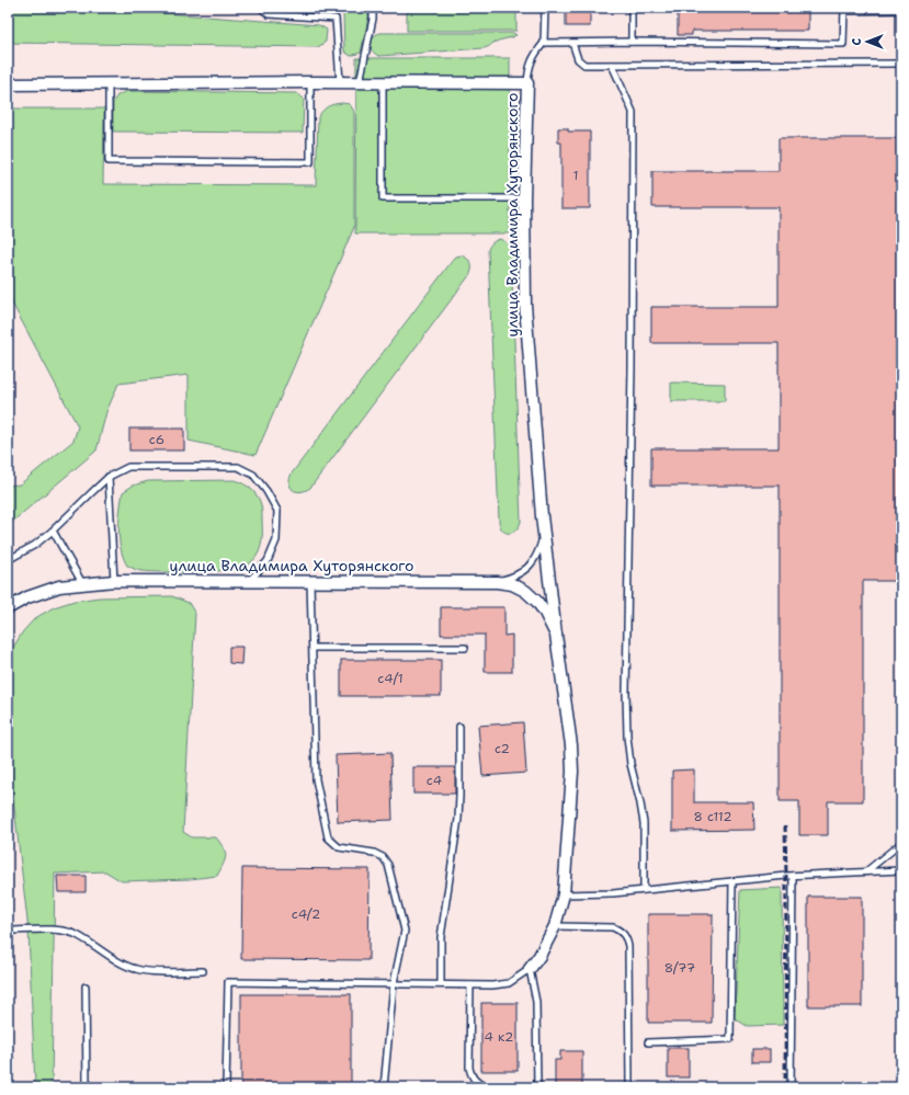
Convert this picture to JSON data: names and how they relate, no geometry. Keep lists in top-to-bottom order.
{
  "streets": {
    "street": ["улица Владимира Хуторянского"]
  },
  "house_numbers": [
    "1",
    "с6",
    "с4/1",
    "с2",
    "с4",
    "8 с112",
    "с4/2",
    "8/77",
    "4 к2"
  ],
  "north": "left"
}
